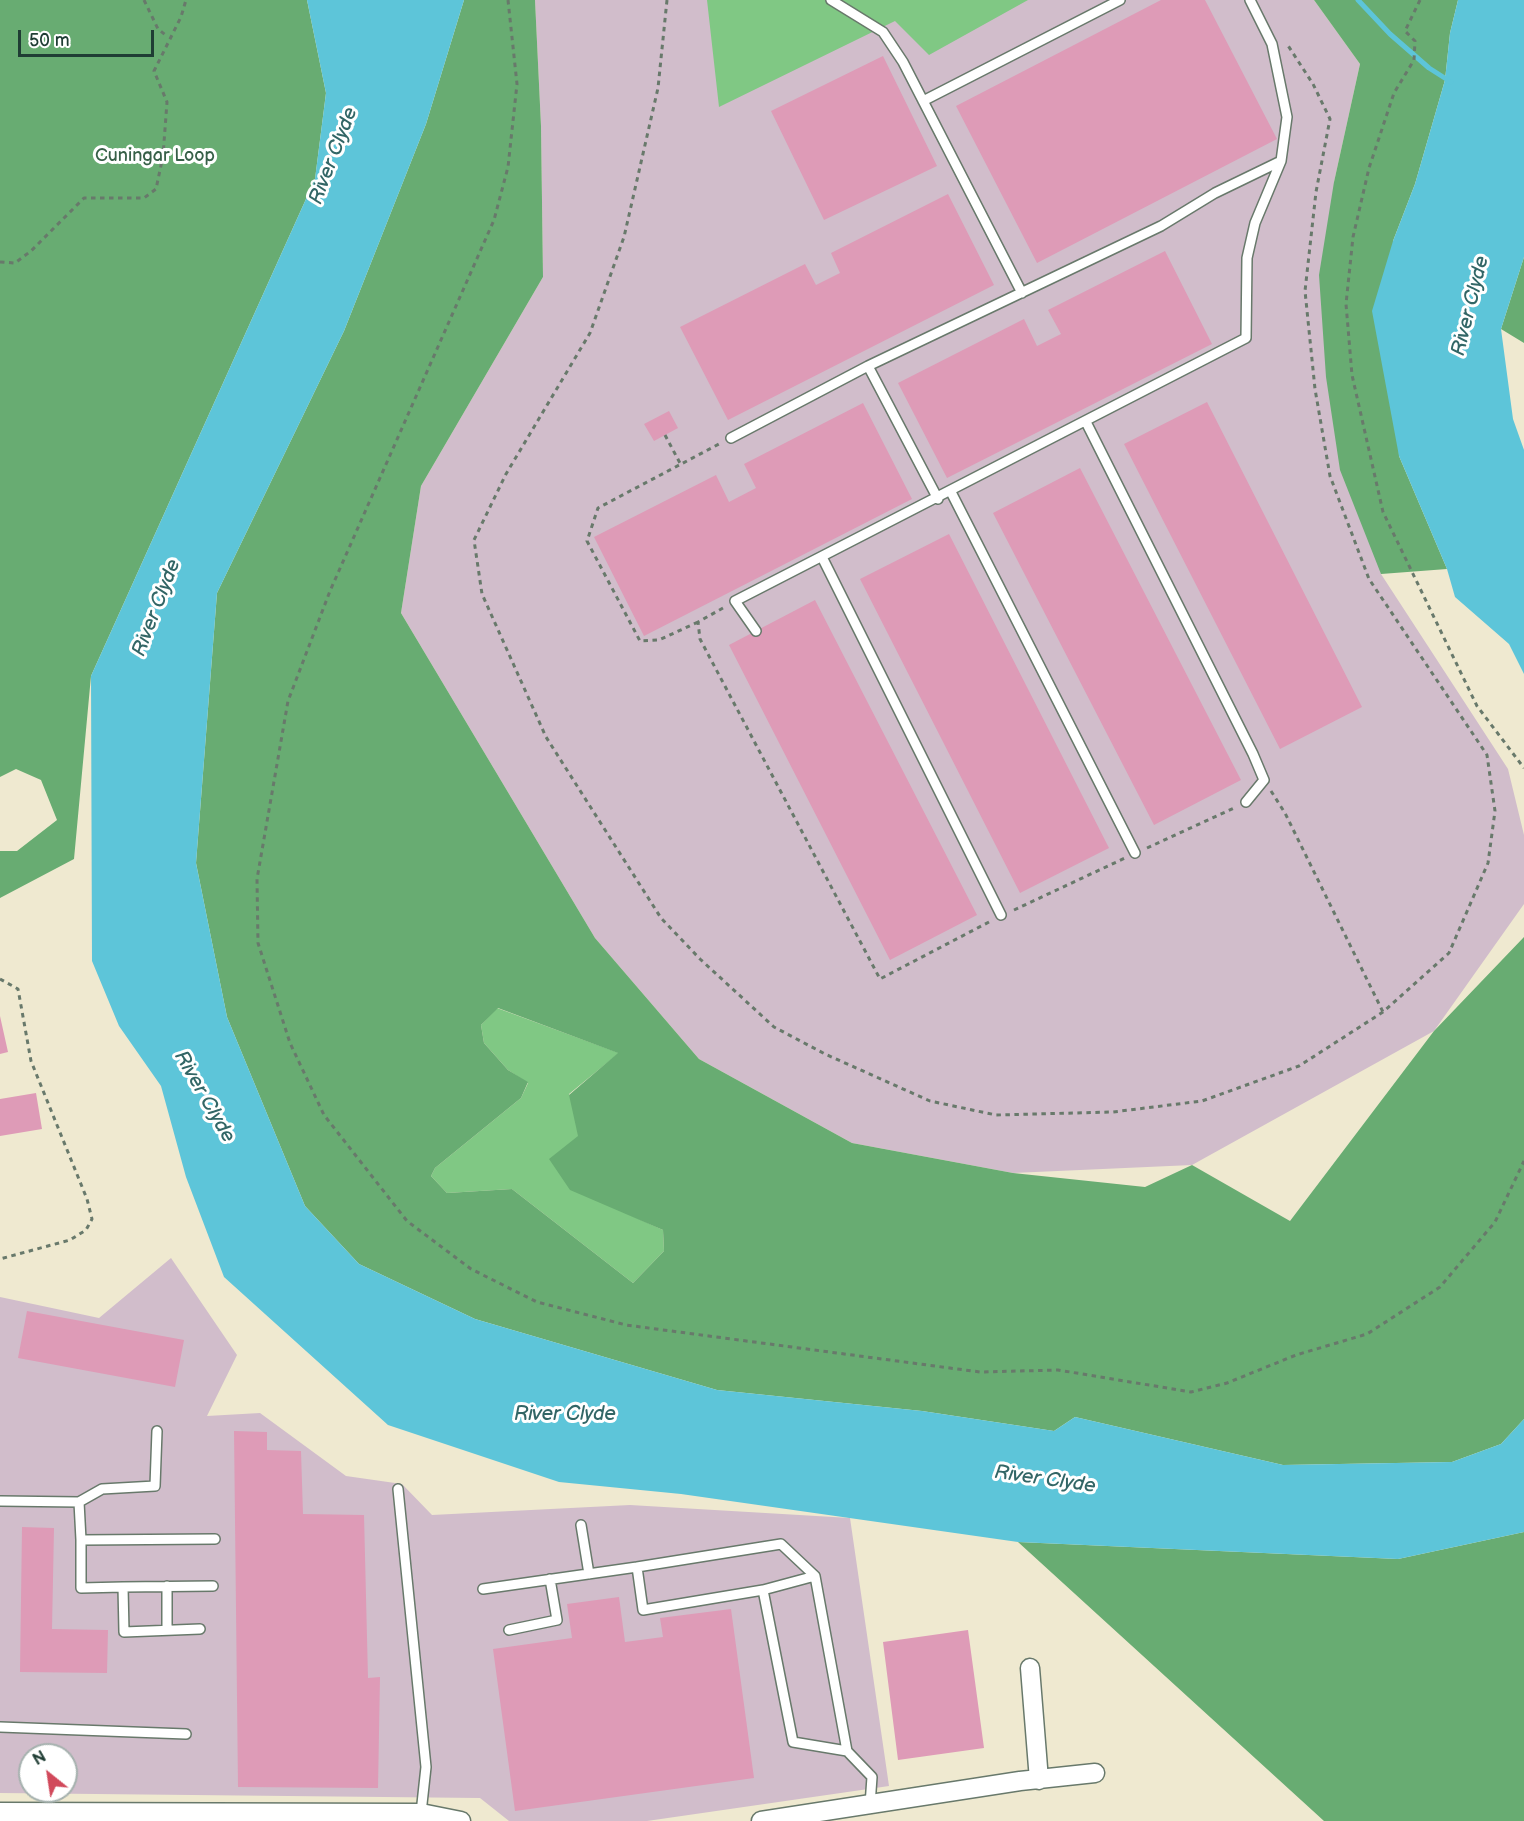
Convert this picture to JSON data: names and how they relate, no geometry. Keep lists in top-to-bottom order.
{
  "water": ["River Clyde"],
  "parks": ["Cuningar Loop"],
  "scale_bar": "50 m",
  "north": "top left"
}
